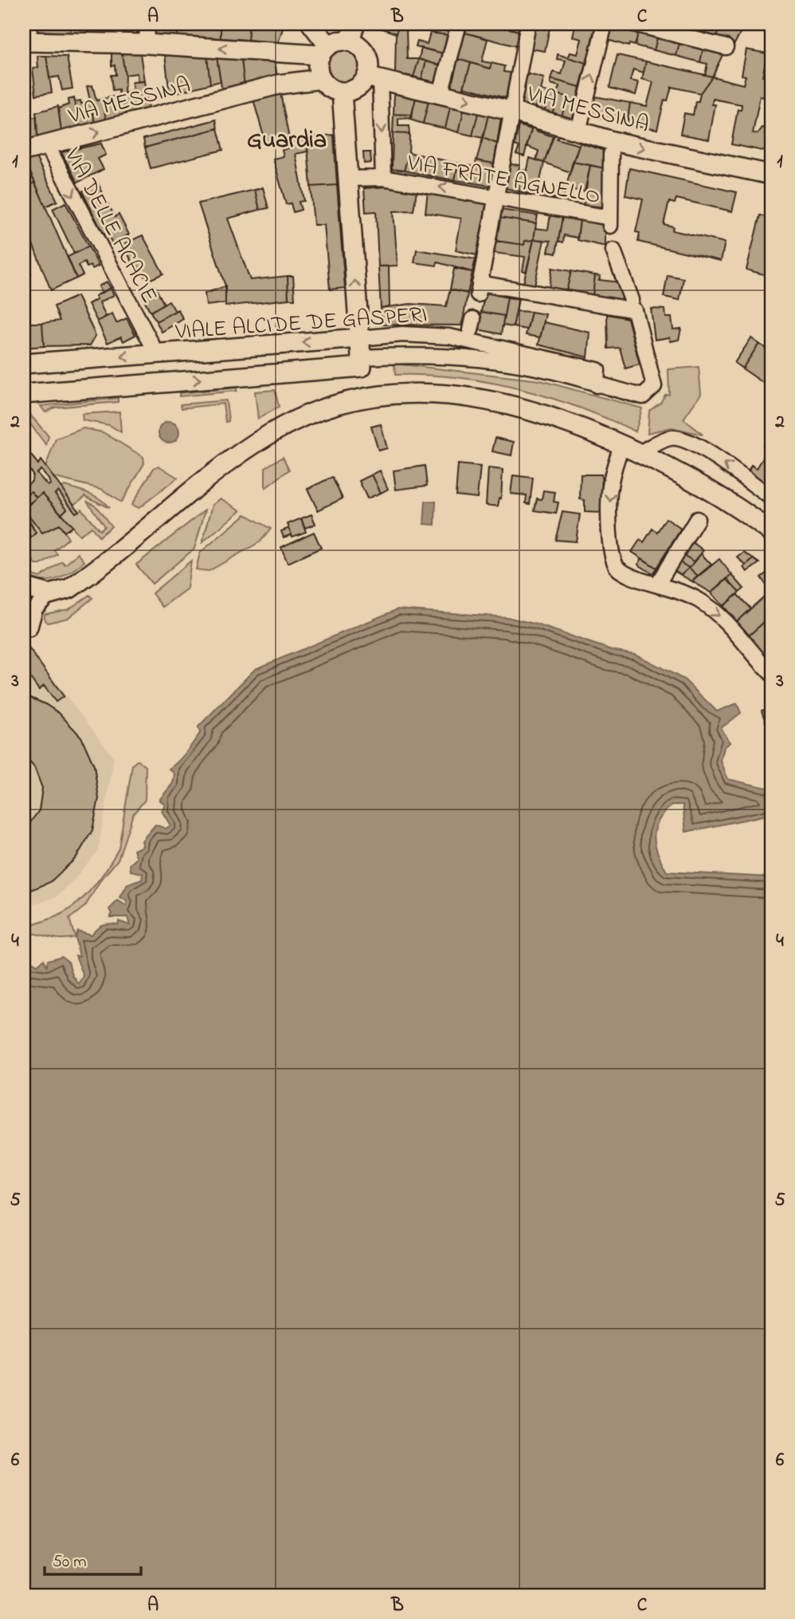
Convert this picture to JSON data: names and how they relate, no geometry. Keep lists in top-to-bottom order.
{
  "streets": {
    "main road": ["VIA MESSINA", "VIALE ALCIDE DE GASPERI"],
    "street": ["VIA FRATE AGNELLO", "VIA DELLE ACACIE"]
  },
  "crossings": [
    ["VIA MESSINA", "VIA DELLE ACACIE"],
    ["VIA DELLE ACACIE", "VIALE ALCIDE DE GASPERI"]
  ],
  "one_way": ["VIA FRATE AGNELLO", "VIA DELLE ACACIE"],
  "districts": ["Guardia"],
  "scale_bar": "50 m",
  "grid": {
    "columns": ["A", "B", "C"],
    "rows": [
      "1",
      "2",
      "3",
      "4",
      "5",
      "6"
    ]
  }
}
